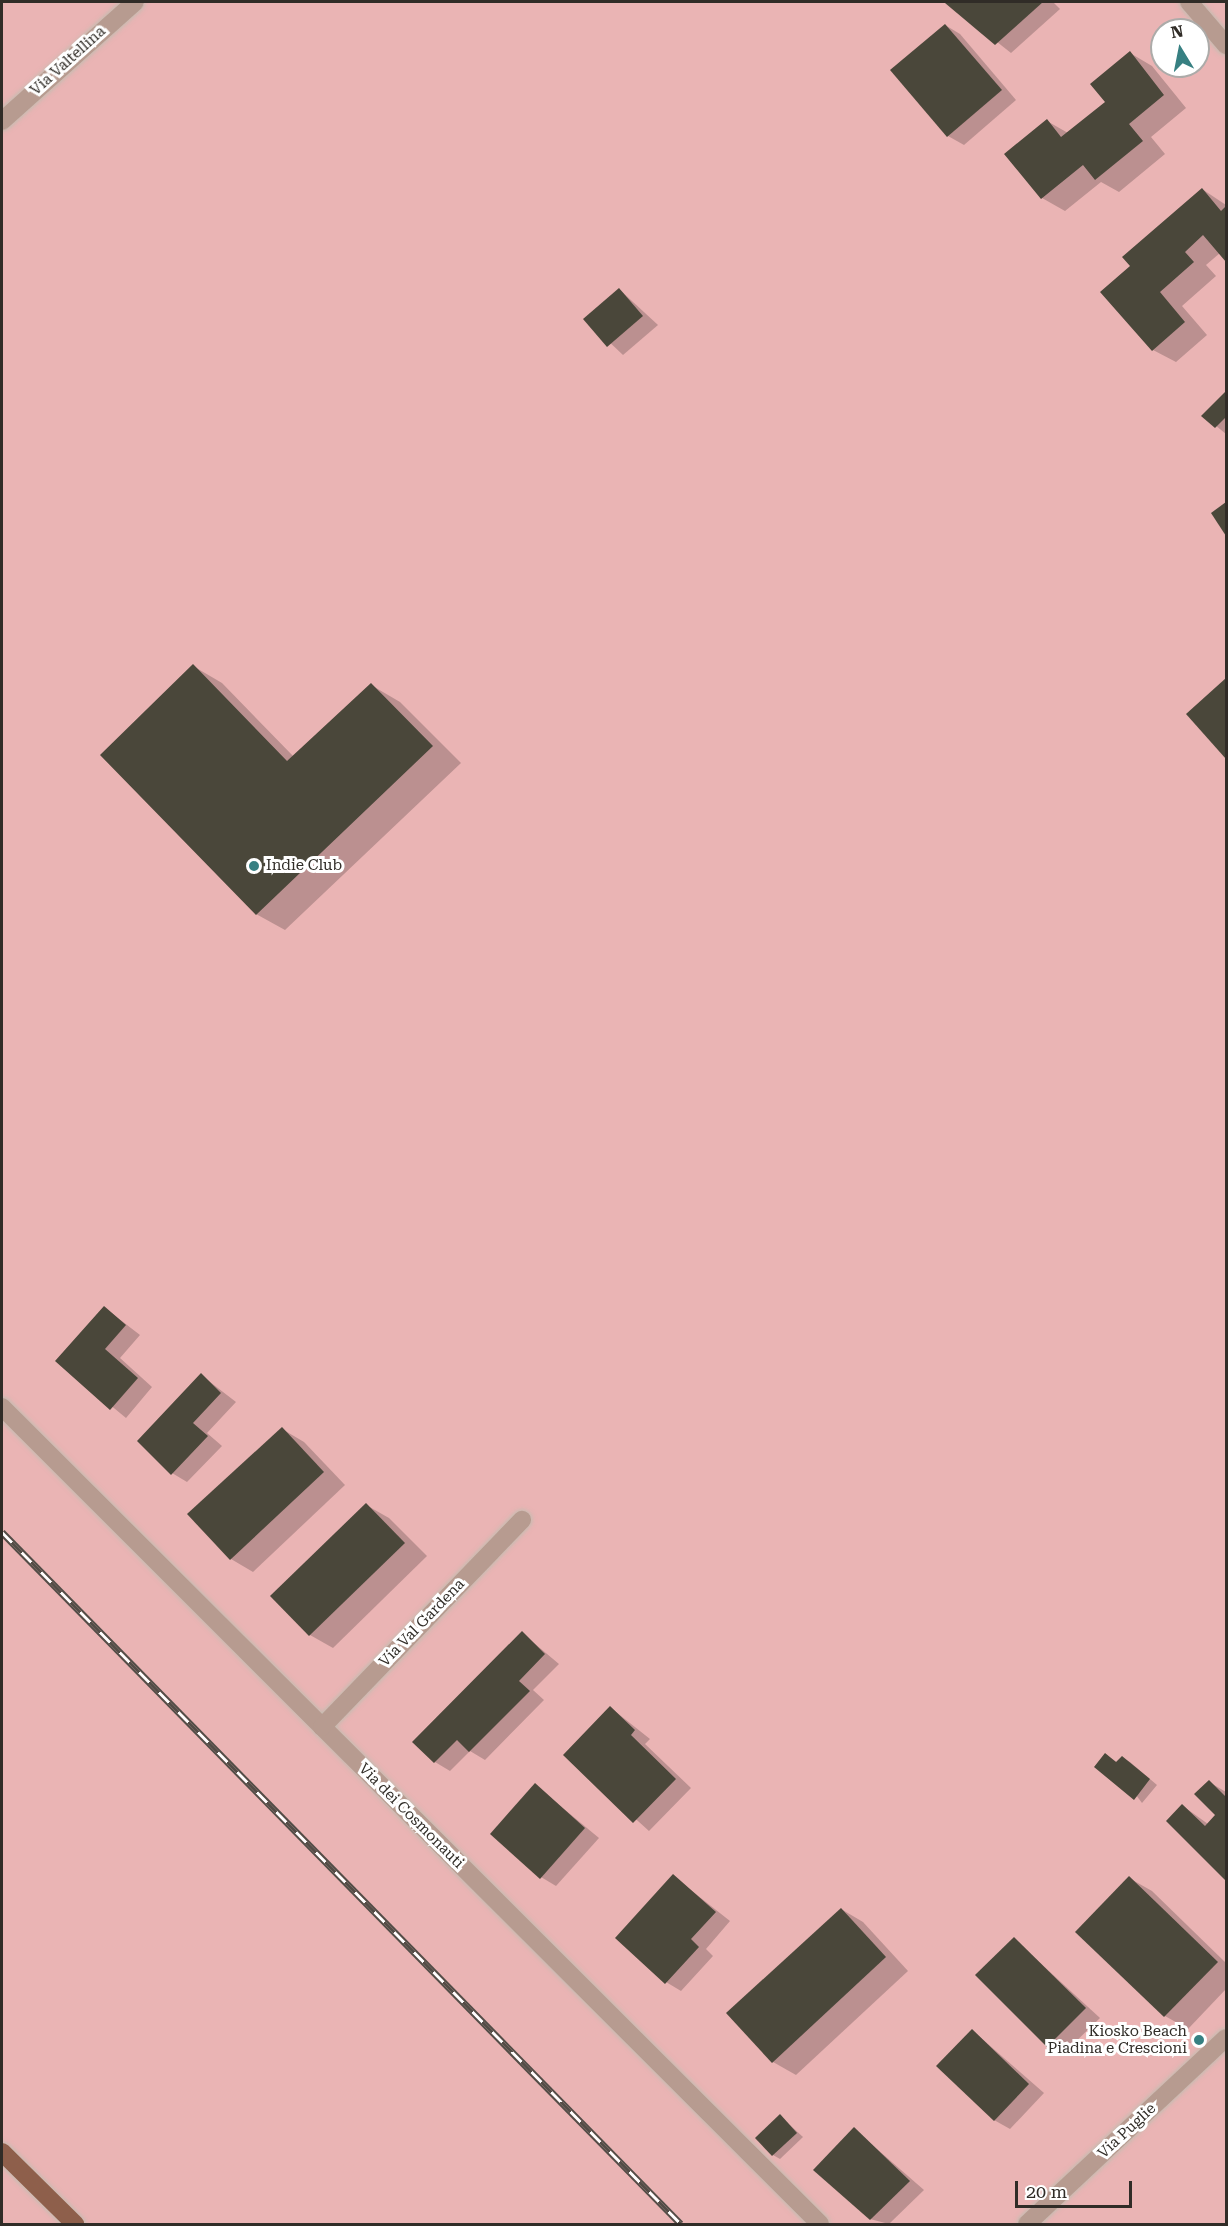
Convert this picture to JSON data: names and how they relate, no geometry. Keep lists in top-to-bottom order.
{
  "streets": {
    "street": [
      "Via Valtellina",
      "Via Val Gardena",
      "Via dei Cosmonauti",
      "Via Puglie"
    ]
  },
  "crossings": [
    ["Via Val Gardena", "Via dei Cosmonauti"]
  ],
  "places": ["Indie Club", "Kiosko Beach Piadina e Crescioni"],
  "scale_bar": "20 m",
  "north": "top"
}
